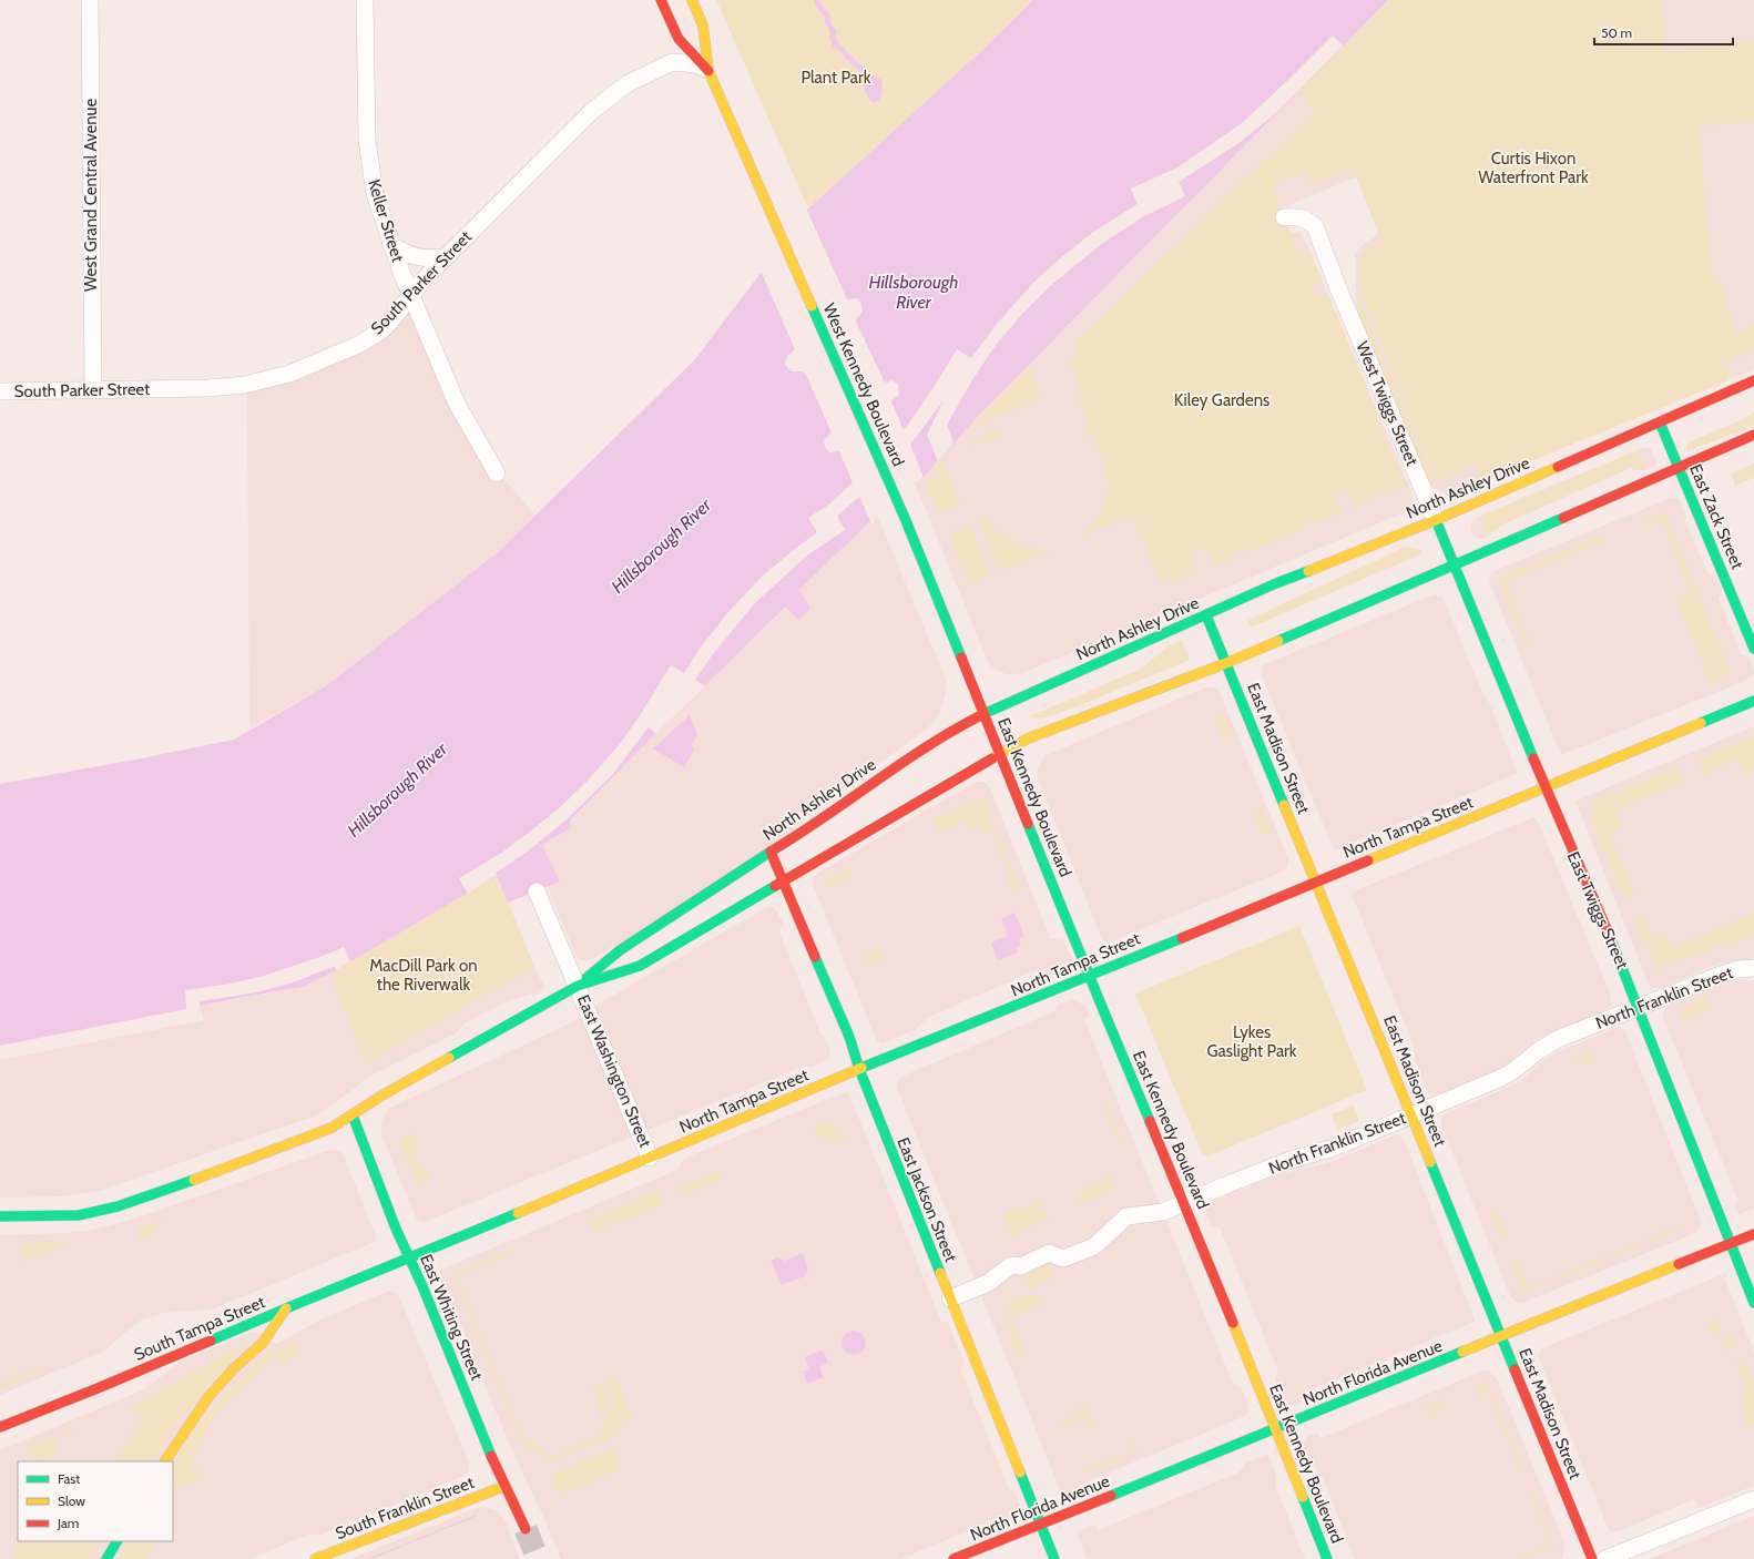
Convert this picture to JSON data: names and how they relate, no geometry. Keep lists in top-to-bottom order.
{
  "streets": {
    "main road": [
      "West Kennedy Boulevard",
      "North Ashley Drive",
      "East Zack Street",
      "East Madison Street",
      "East Kennedy Boulevard",
      "North Tampa Street",
      "East Twiggs Street",
      "East Jackson Street",
      "East Whiting Street",
      "South Tampa Street",
      "North Florida Avenue",
      "South Franklin Street"
    ],
    "street": [
      "West Grand Central Avenue",
      "Keller Street",
      "South Parker Street",
      "West Twiggs Street",
      "North Franklin Street",
      "East Washington Street"
    ]
  },
  "crossings": [
    ["West Grand Central Avenue", "South Parker Street"],
    ["Keller Street", "South Parker Street"],
    ["South Parker Street", "West Kennedy Boulevard"],
    ["West Kennedy Boulevard", "North Ashley Drive"],
    ["West Kennedy Boulevard", "East Kennedy Boulevard"],
    ["West Twiggs Street", "North Ashley Drive"],
    ["West Twiggs Street", "East Twiggs Street"],
    ["North Ashley Drive", "East Zack Street"],
    ["North Ashley Drive", "East Madison Street"],
    ["North Ashley Drive", "East Kennedy Boulevard"],
    ["North Ashley Drive", "East Twiggs Street"],
    ["North Ashley Drive", "East Washington Street"],
    ["North Ashley Drive", "East Jackson Street"],
    ["East Madison Street", "North Tampa Street"],
    ["East Madison Street", "North Franklin Street"],
    ["East Madison Street", "North Florida Avenue"],
    ["East Kennedy Boulevard", "North Tampa Street"],
    ["East Kennedy Boulevard", "North Franklin Street"],
    ["East Kennedy Boulevard", "North Florida Avenue"],
    ["North Tampa Street", "East Twiggs Street"],
    ["North Tampa Street", "East Washington Street"],
    ["North Tampa Street", "East Jackson Street"],
    ["North Tampa Street", "East Whiting Street"],
    ["North Tampa Street", "South Tampa Street"],
    ["East Twiggs Street", "North Franklin Street"],
    ["East Twiggs Street", "North Florida Avenue"],
    ["North Franklin Street", "East Jackson Street"],
    ["East Jackson Street", "North Florida Avenue"],
    ["East Whiting Street", "South Tampa Street"],
    ["East Whiting Street", "South Franklin Street"]
  ],
  "water": ["Hillsborough River"],
  "parks": [
    "Plant Park",
    "Curtis Hixon Waterfront Park",
    "Kiley Gardens",
    "MacDill Park on the Riverwalk",
    "Lykes Gaslight Park"
  ],
  "legend": ["Fast", "Slow", "Jam"],
  "scale_bar": "50 m"
}
